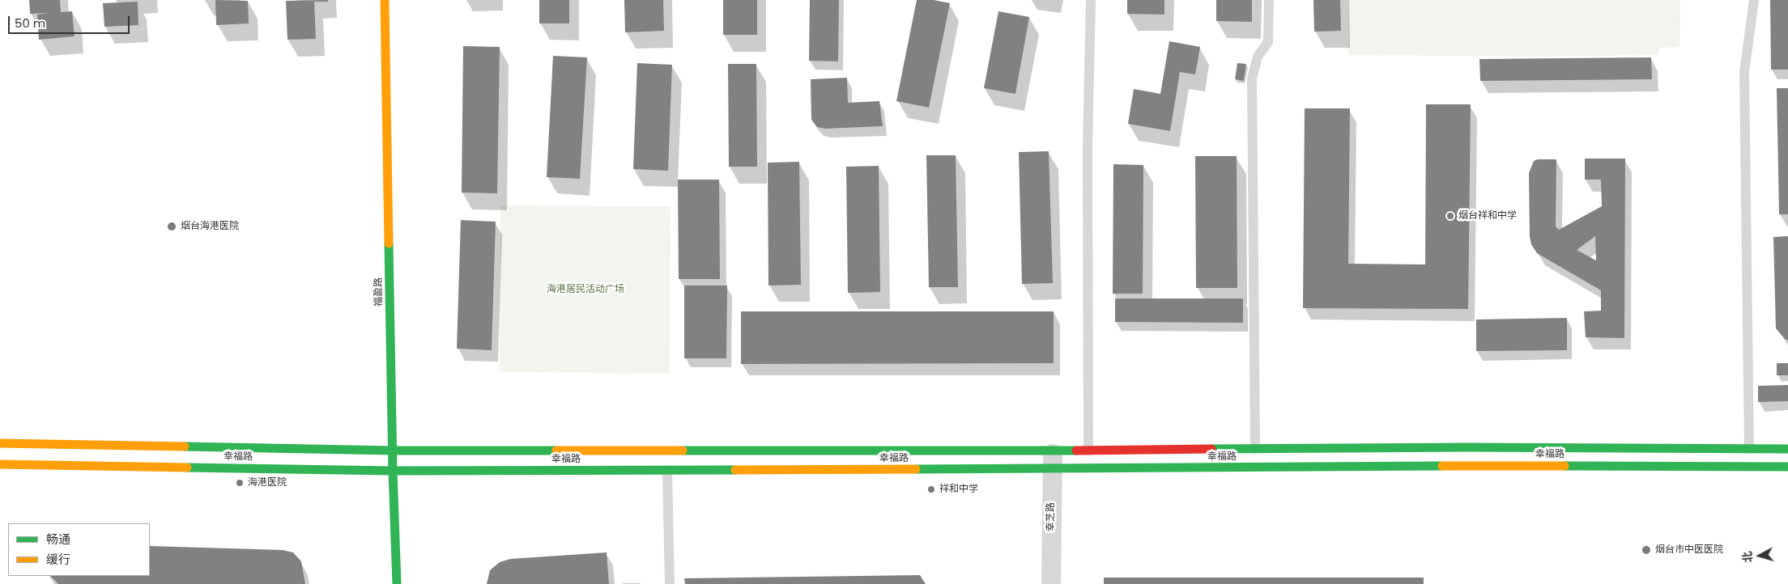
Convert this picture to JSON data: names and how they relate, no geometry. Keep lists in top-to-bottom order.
{
  "streets": {
    "main road": ["福盈路", "幸福路"],
    "street": ["幸芝路"]
  },
  "crossings": [
    ["福盈路", "幸福路"],
    ["幸福路", "幸芝路"]
  ],
  "parks": ["海港居民活动广场"],
  "places": [
    "烟台祥和中学",
    "烟台海港医院",
    "海港医院",
    "祥和中学",
    "烟台市中医医院"
  ],
  "legend": ["畅通", "缓行"],
  "scale_bar": "50 m",
  "north": "left"
}
